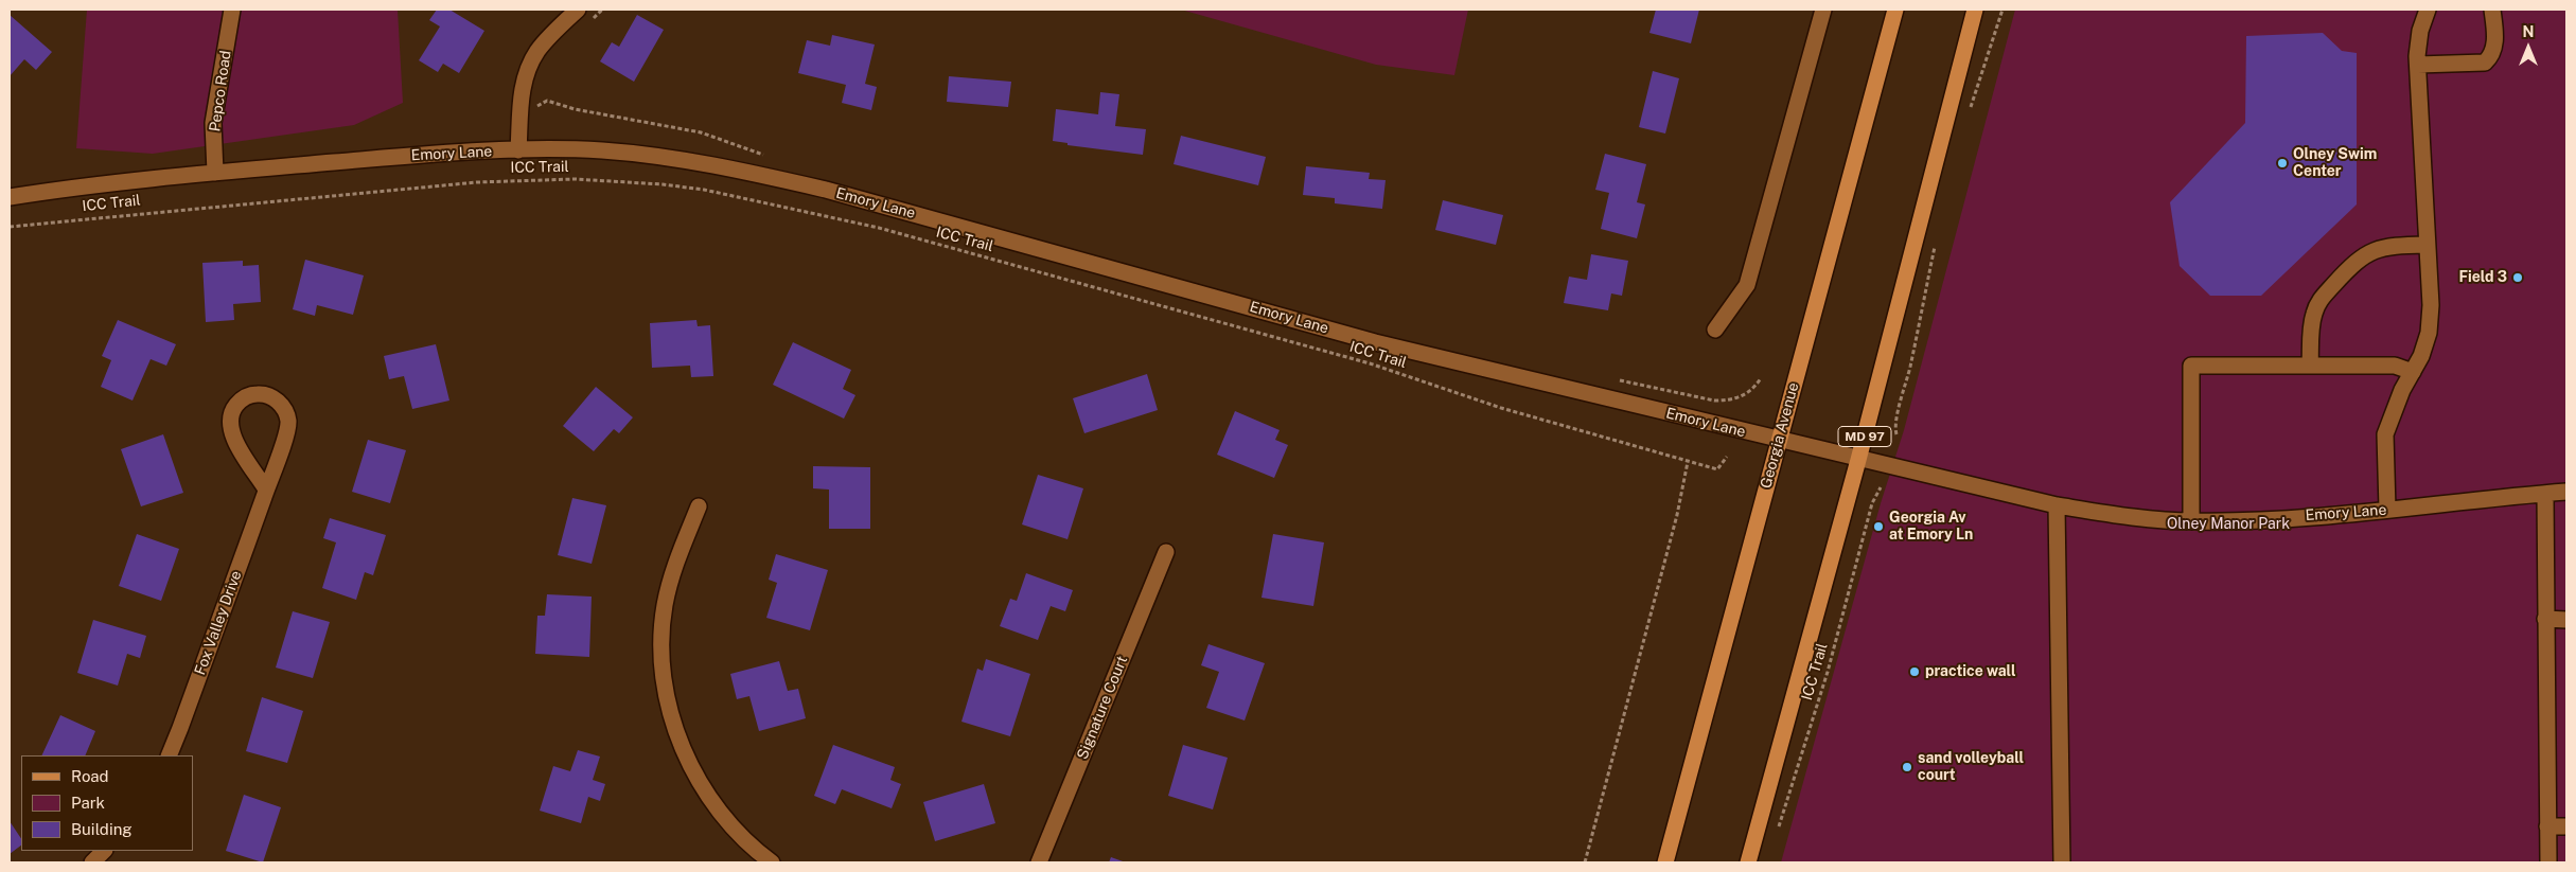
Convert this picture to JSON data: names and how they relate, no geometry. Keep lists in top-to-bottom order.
{
  "streets": {
    "main road": ["Georgia Avenue", "MD 97"],
    "street": [
      "Pepco Road",
      "Emory Lane",
      "Fox Valley Drive",
      "Signature Court"
    ],
    "path": ["ICC Trail"]
  },
  "crossings": [
    ["Pepco Road", "Emory Lane"],
    ["Emory Lane", "Georgia Avenue"],
    ["Emory Lane", "MD 97"]
  ],
  "parks": ["Olney Manor Park"],
  "places": [
    "Olney Swim Center",
    "Field 3",
    "Georgia Av at Emory Ln",
    "practice wall",
    "sand volleyball court"
  ],
  "legend": ["Road", "Park", "Building"],
  "north": "top"
}
